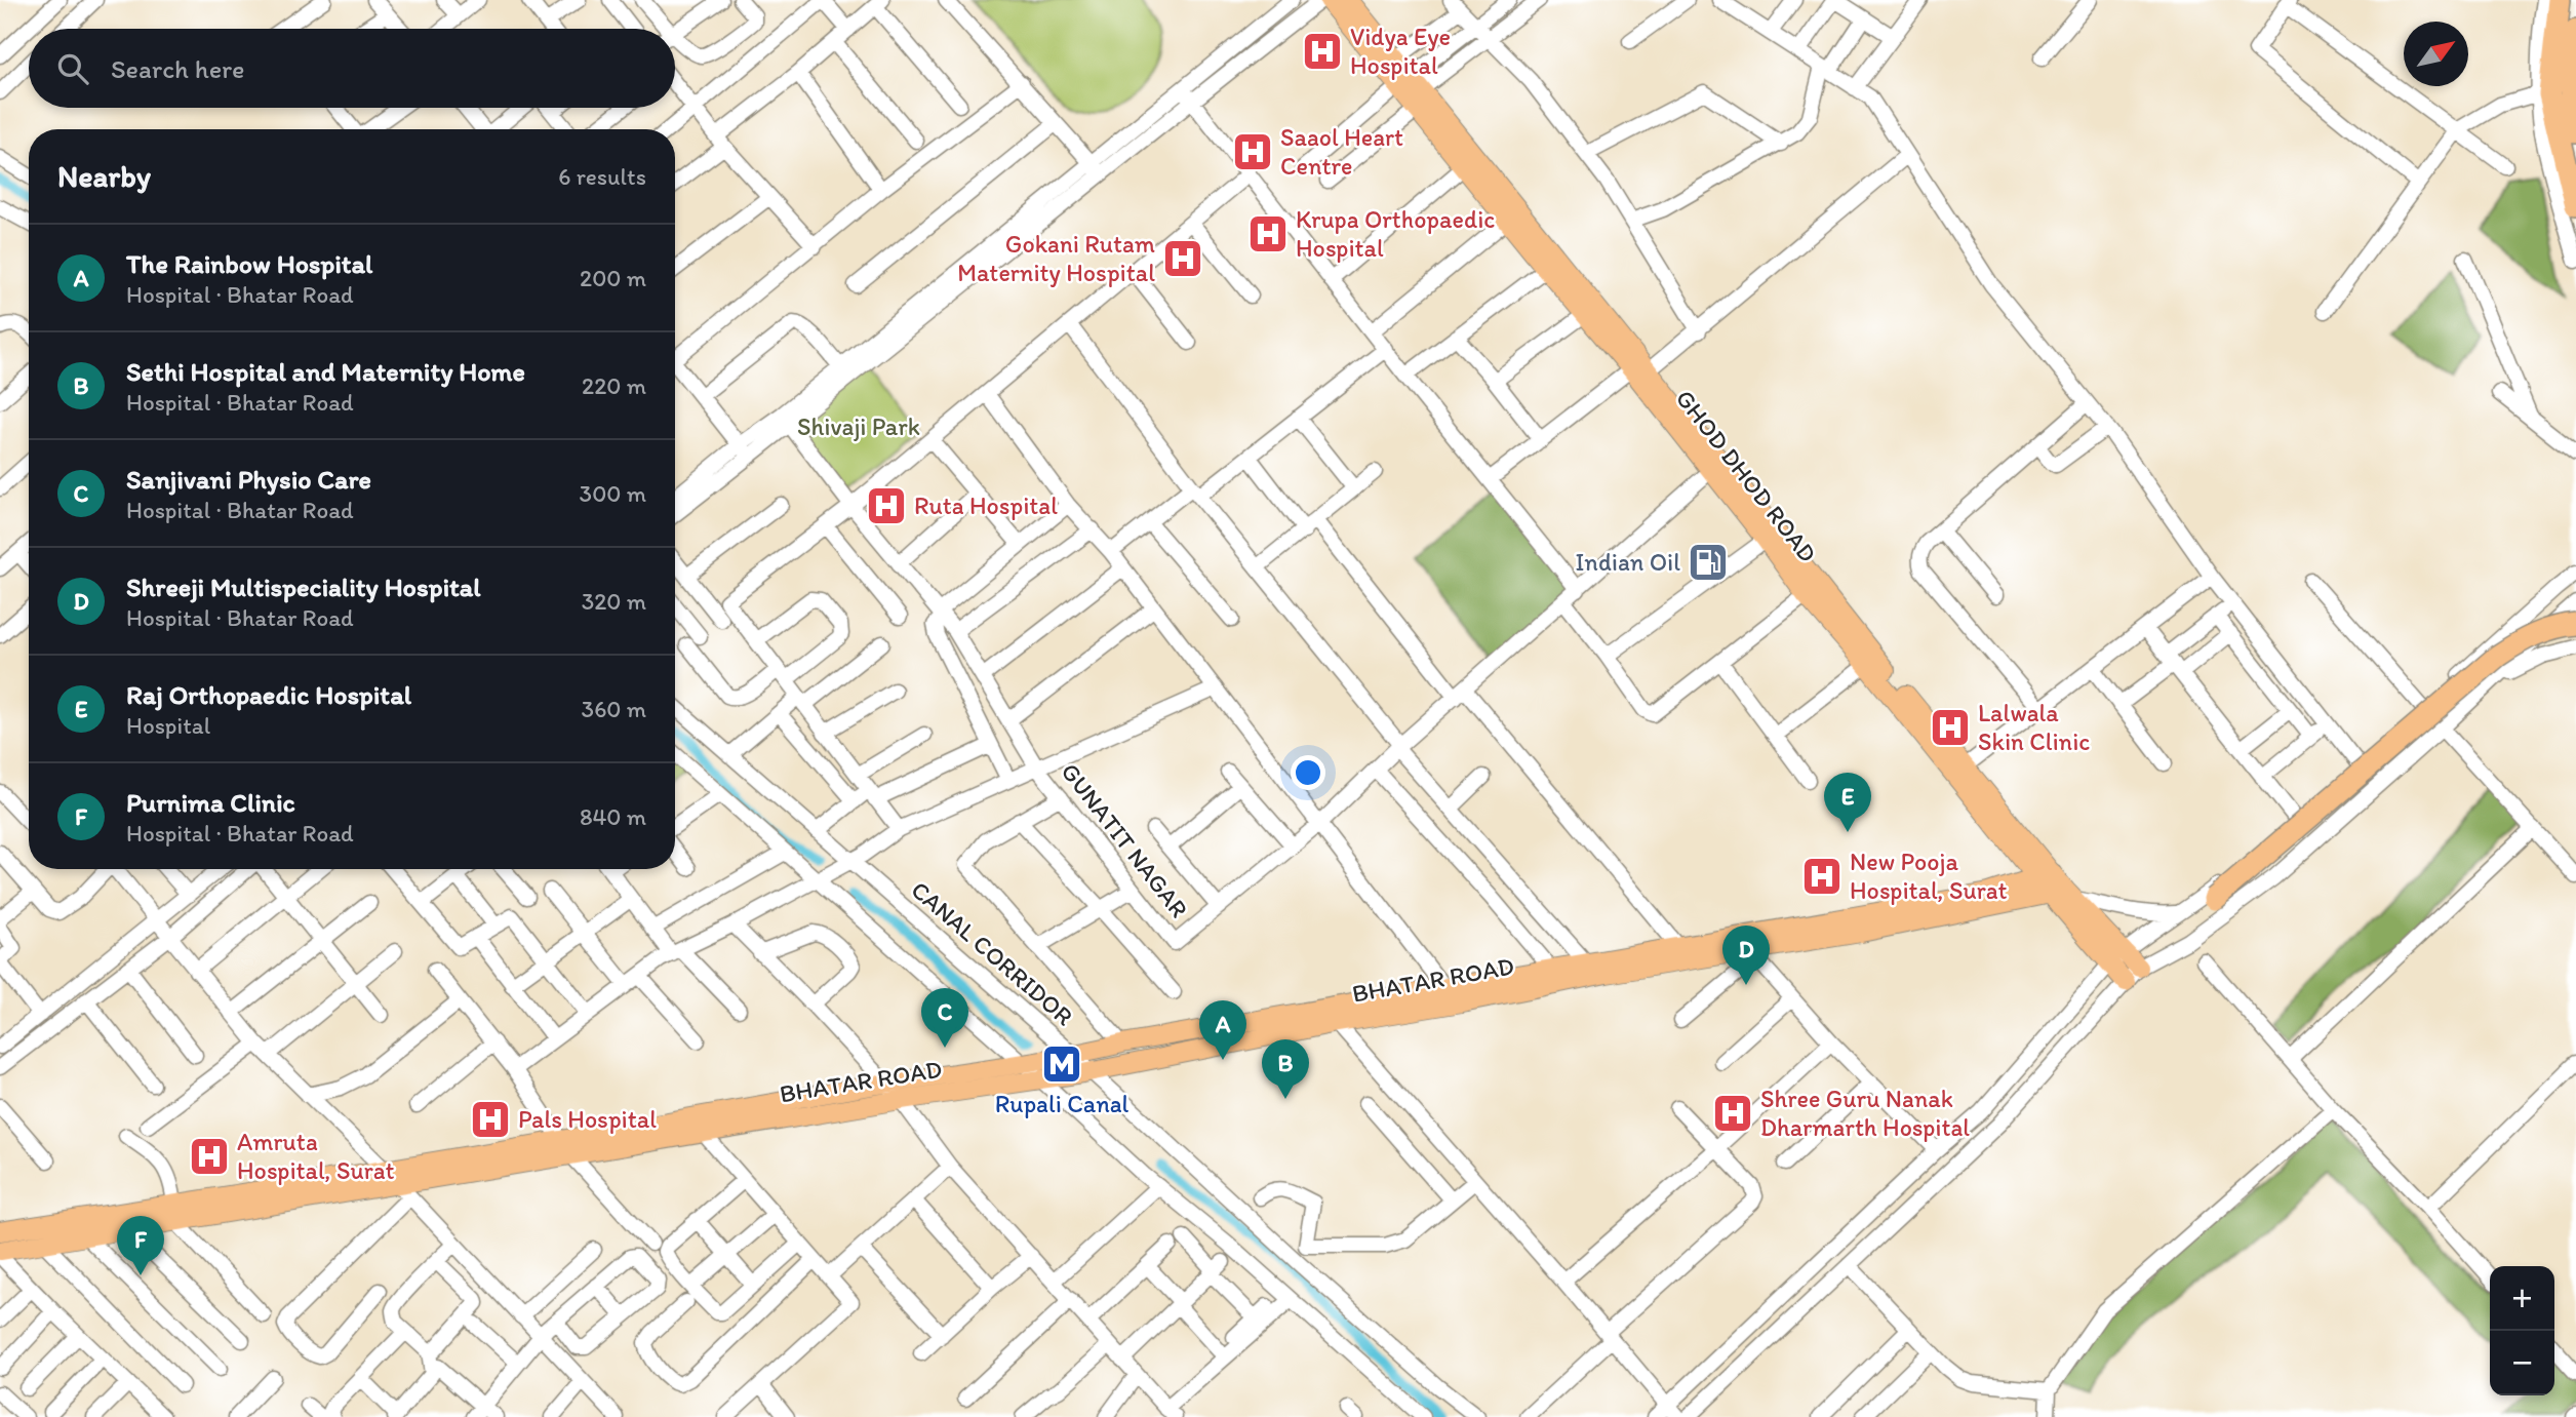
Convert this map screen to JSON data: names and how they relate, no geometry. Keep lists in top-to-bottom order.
{
  "streets": {
    "main road": ["GHOD DHOD ROAD", "BHATAR ROAD"],
    "street": ["GUNATIT NAGAR", "CANAL CORRIDOR"]
  },
  "crossings": [
    ["CANAL CORRIDOR", "BHATAR ROAD"]
  ],
  "parks": ["Shivaji Park"],
  "places": {
    "hospital": [
      "Vidya Eye Hospital",
      "Saaol Heart Centre",
      "Krupa Orthopaedic Hospital",
      "Gokani Rutam Maternity Hospital",
      "Ruta Hospital",
      "Lalwala Skin Clinic",
      "New Pooja Hospital, Surat",
      "Shree Guru Nanak Dharmarth Hospital",
      "Pals Hospital",
      "Amruta Hospital, Surat"
    ],
    "fuel station": ["Indian Oil"],
    "metro station": ["Rupali Canal"]
  },
  "north": "top right",
  "page": {
    "search": "Search here",
    "heading": ["Nearby", "6 results"],
    "list": [
      {
        "mark": "A",
        "name": "The Rainbow Hospital",
        "note": "Hospital · Bhatar Road",
        "value": "200 m"
      },
      {
        "mark": "B",
        "name": "Sethi Hospital and Maternity Home",
        "note": "Hospital · Bhatar Road",
        "value": "220 m"
      },
      {
        "mark": "C",
        "name": "Sanjivani Physio Care",
        "note": "Hospital · Bhatar Road",
        "value": "300 m"
      },
      {
        "mark": "D",
        "name": "Shreeji Multispeciality Hospital",
        "note": "Hospital · Bhatar Road",
        "value": "320 m"
      },
      {
        "mark": "E",
        "name": "Raj Orthopaedic Hospital",
        "note": "Hospital",
        "value": "360 m"
      },
      {
        "mark": "F",
        "name": "Purnima Clinic",
        "note": "Hospital · Bhatar Road",
        "value": "840 m"
      }
    ],
    "pins": [
      "E",
      "D",
      "C",
      "A",
      "B",
      "F"
    ],
    "map_buttons": ["+", "−"]
  }
}
